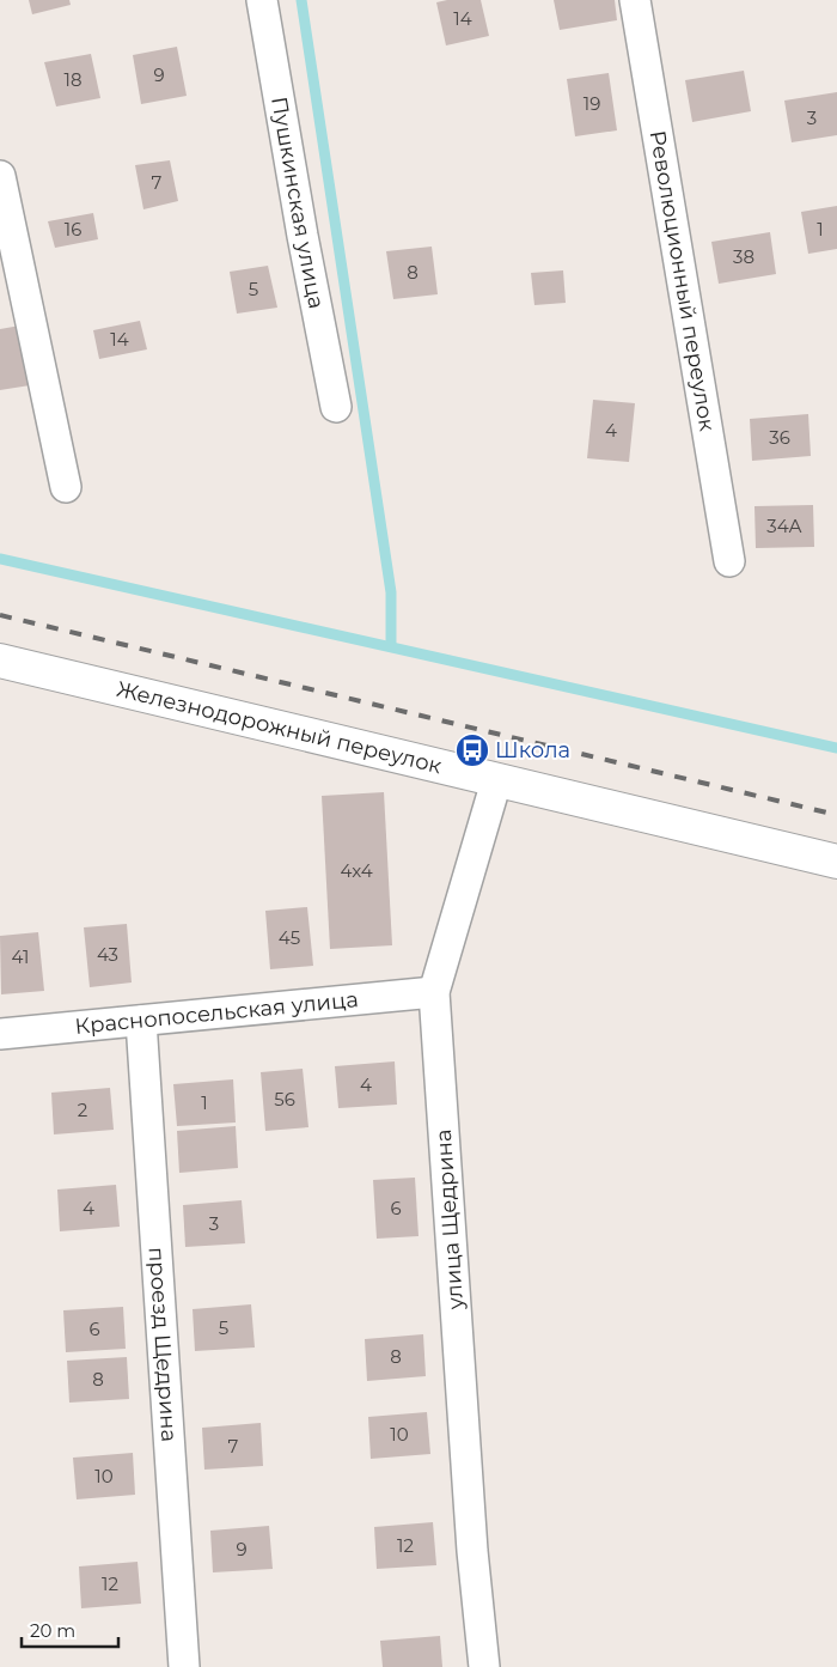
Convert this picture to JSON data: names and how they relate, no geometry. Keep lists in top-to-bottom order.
{
  "streets": {
    "street": [
      "Пушкинская улица",
      "Революционный переулок",
      "Железнодорожный переулок",
      "Краснопосельская улица",
      "улица Щедрина",
      "проезд Щедрина"
    ]
  },
  "crossings": [
    ["Железнодорожный переулок", "улица Щедрина"],
    ["Краснопосельская улица", "улица Щедрина"],
    ["Краснопосельская улица", "проезд Щедрина"]
  ],
  "places": {
    "bus stop": ["Школа"]
  },
  "house_numbers": [
    "14",
    "9",
    "18",
    "19",
    "3",
    "7",
    "16",
    "1",
    "38",
    "8",
    "5",
    "14",
    "4",
    "36",
    "34А",
    "4x4",
    "45",
    "43",
    "41",
    "4",
    "56",
    "1",
    "2",
    "4",
    "6",
    "3",
    "5",
    "6",
    "8",
    "8",
    "10",
    "7",
    "10",
    "12",
    "9",
    "12"
  ],
  "scale_bar": "20 m"
}
